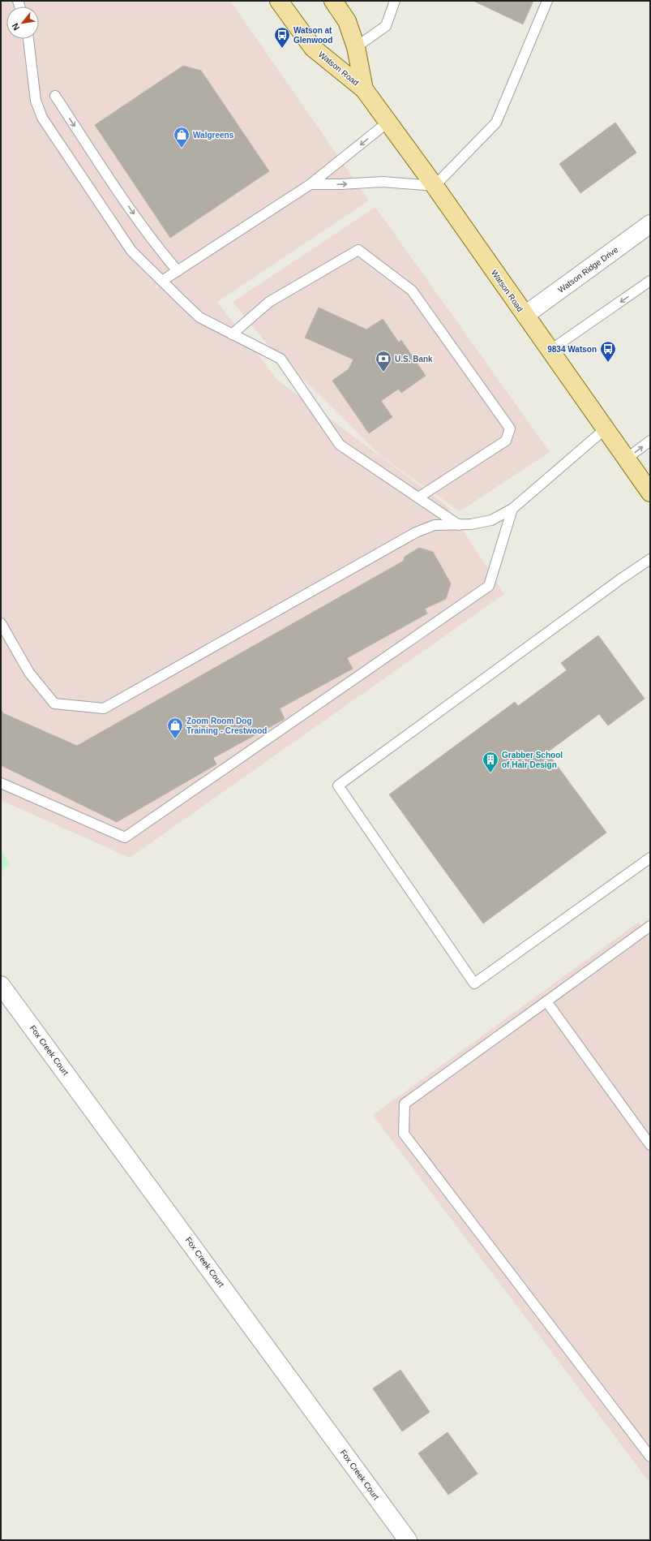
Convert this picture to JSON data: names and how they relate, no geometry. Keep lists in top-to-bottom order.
{
  "streets": {
    "main road": ["Watson Road"],
    "street": ["Watson Ridge Drive", "Fox Creek Court"]
  },
  "crossings": [
    ["Watson Road", "Watson Ridge Drive"]
  ],
  "places": {
    "bus stop": ["Watson at Glenwood", "9834 Watson"],
    "shop": ["Walgreens", "Zoom Room Dog Training - Crestwood"],
    "bank": ["U.S. Bank"],
    "building": ["Grabber School of Hair Design"]
  },
  "north": "bottom left"
}
